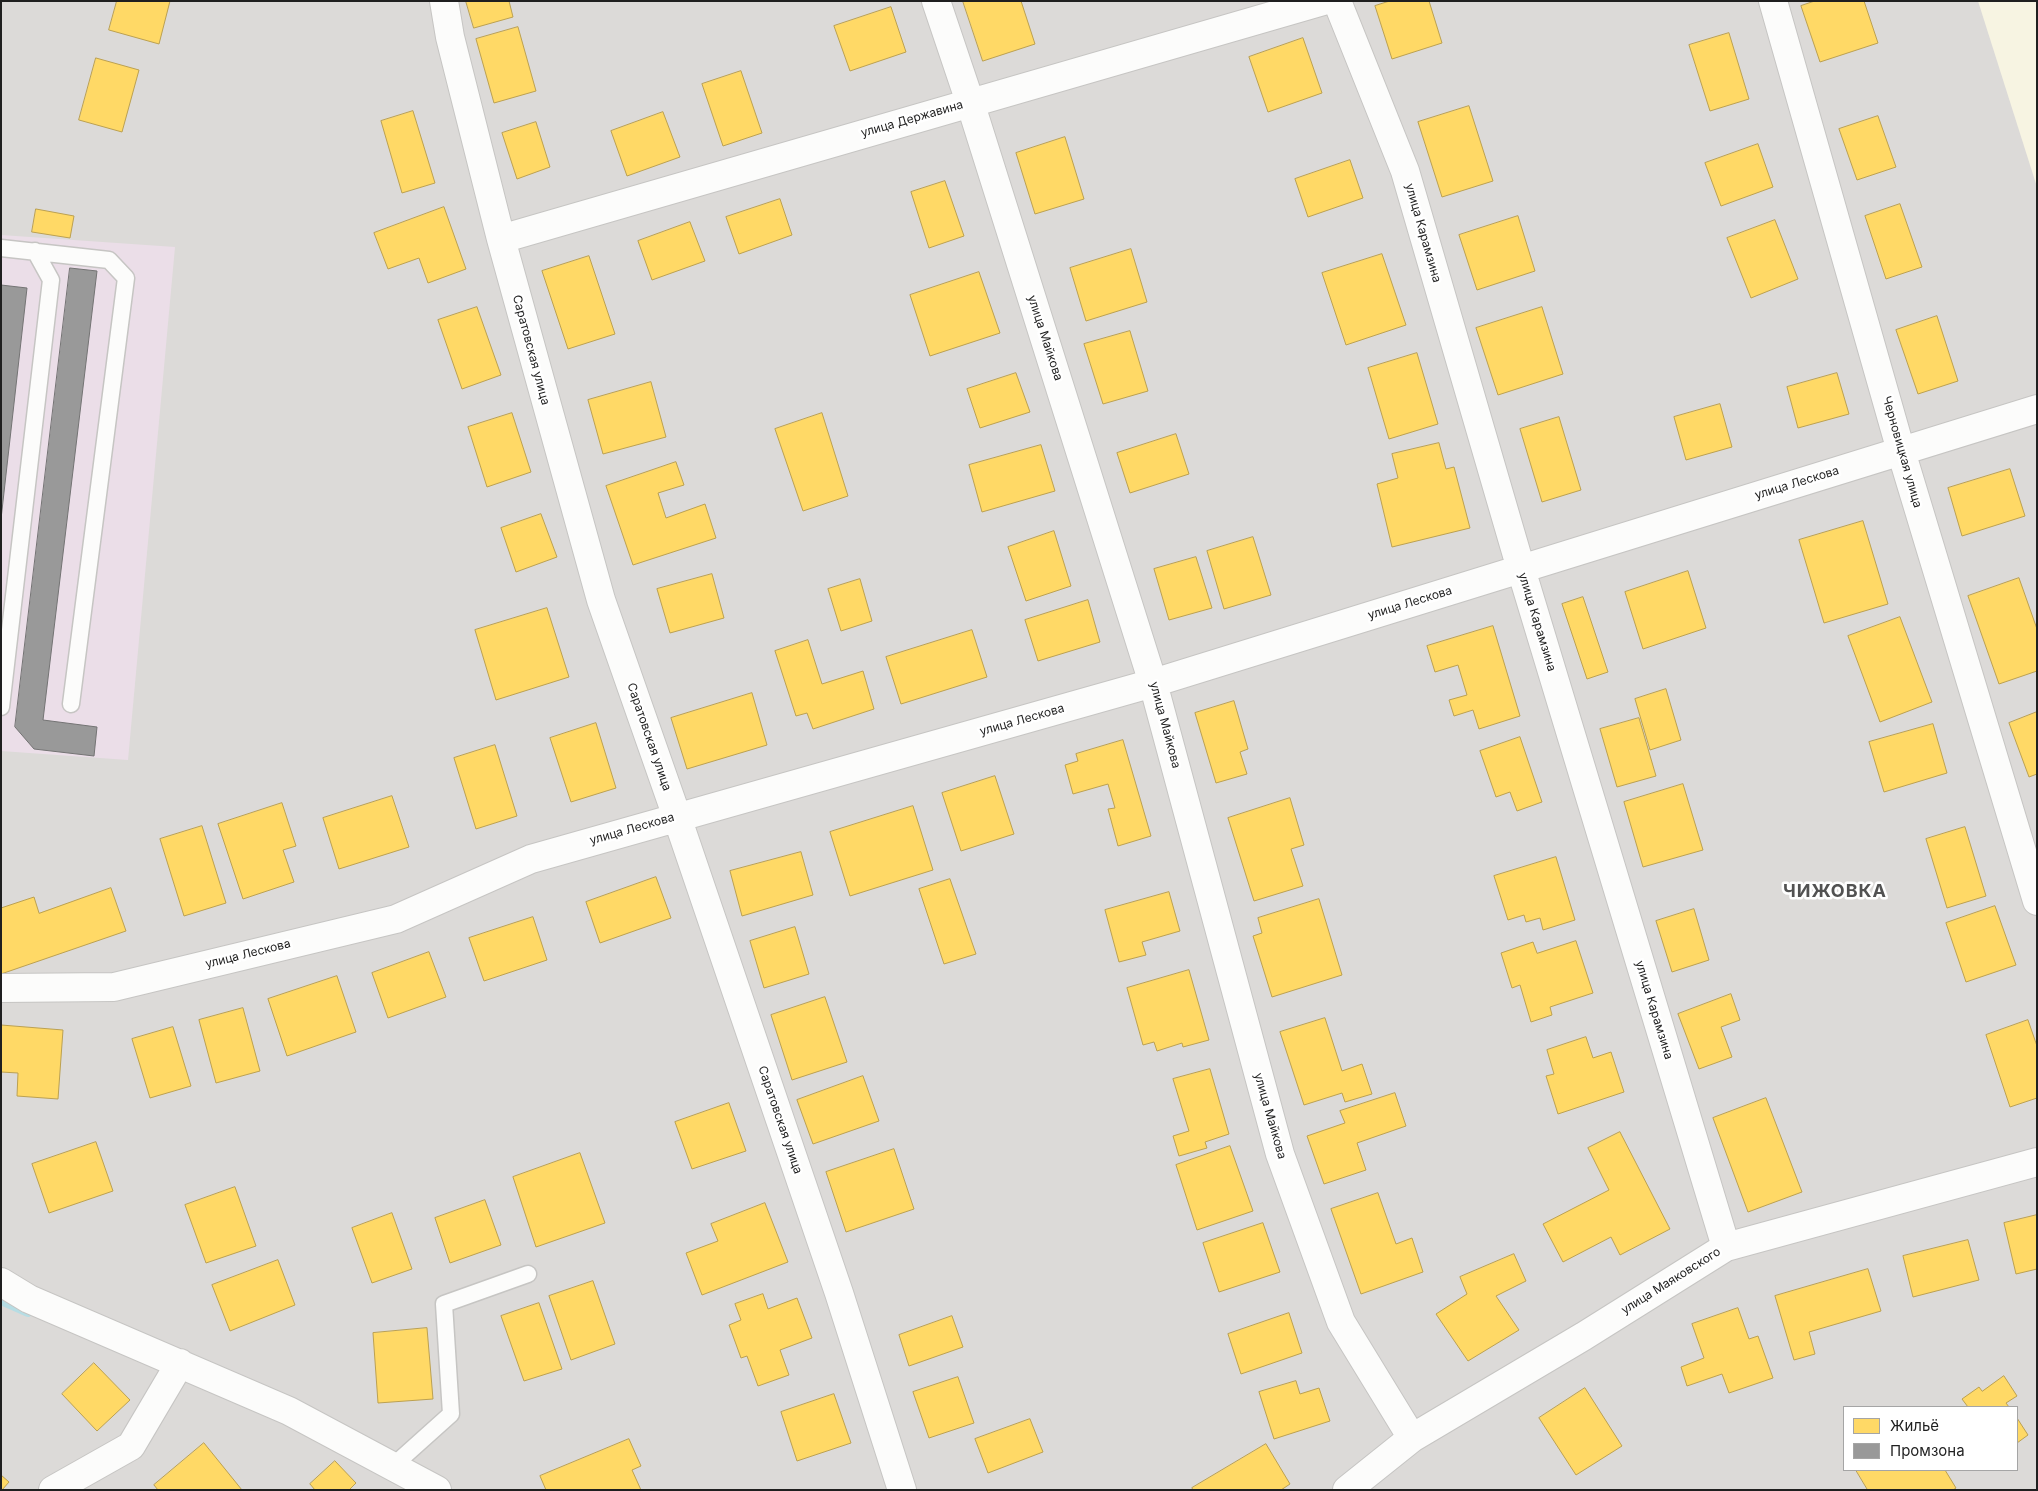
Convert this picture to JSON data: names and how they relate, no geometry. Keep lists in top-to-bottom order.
{
  "streets": {
    "street": [
      "улица Державина",
      "улица Карамзина",
      "улица Майкова",
      "Саратовская улица",
      "Черновицкая улица",
      "улица Лескова",
      "улица Маяковского"
    ]
  },
  "crossings": [
    ["улица Державина", "улица Майкова"],
    ["улица Державина", "Саратовская улица"],
    ["улица Карамзина", "улица Лескова"],
    ["улица Карамзина", "улица Маяковского"],
    ["улица Майкова", "улица Лескова"],
    ["улица Майкова", "улица Маяковского"],
    ["Саратовская улица", "улица Лескова"],
    ["Черновицкая улица", "улица Лескова"]
  ],
  "districts": ["ЧИЖОВКА"],
  "legend": ["Жильё", "Промзона"]
}
